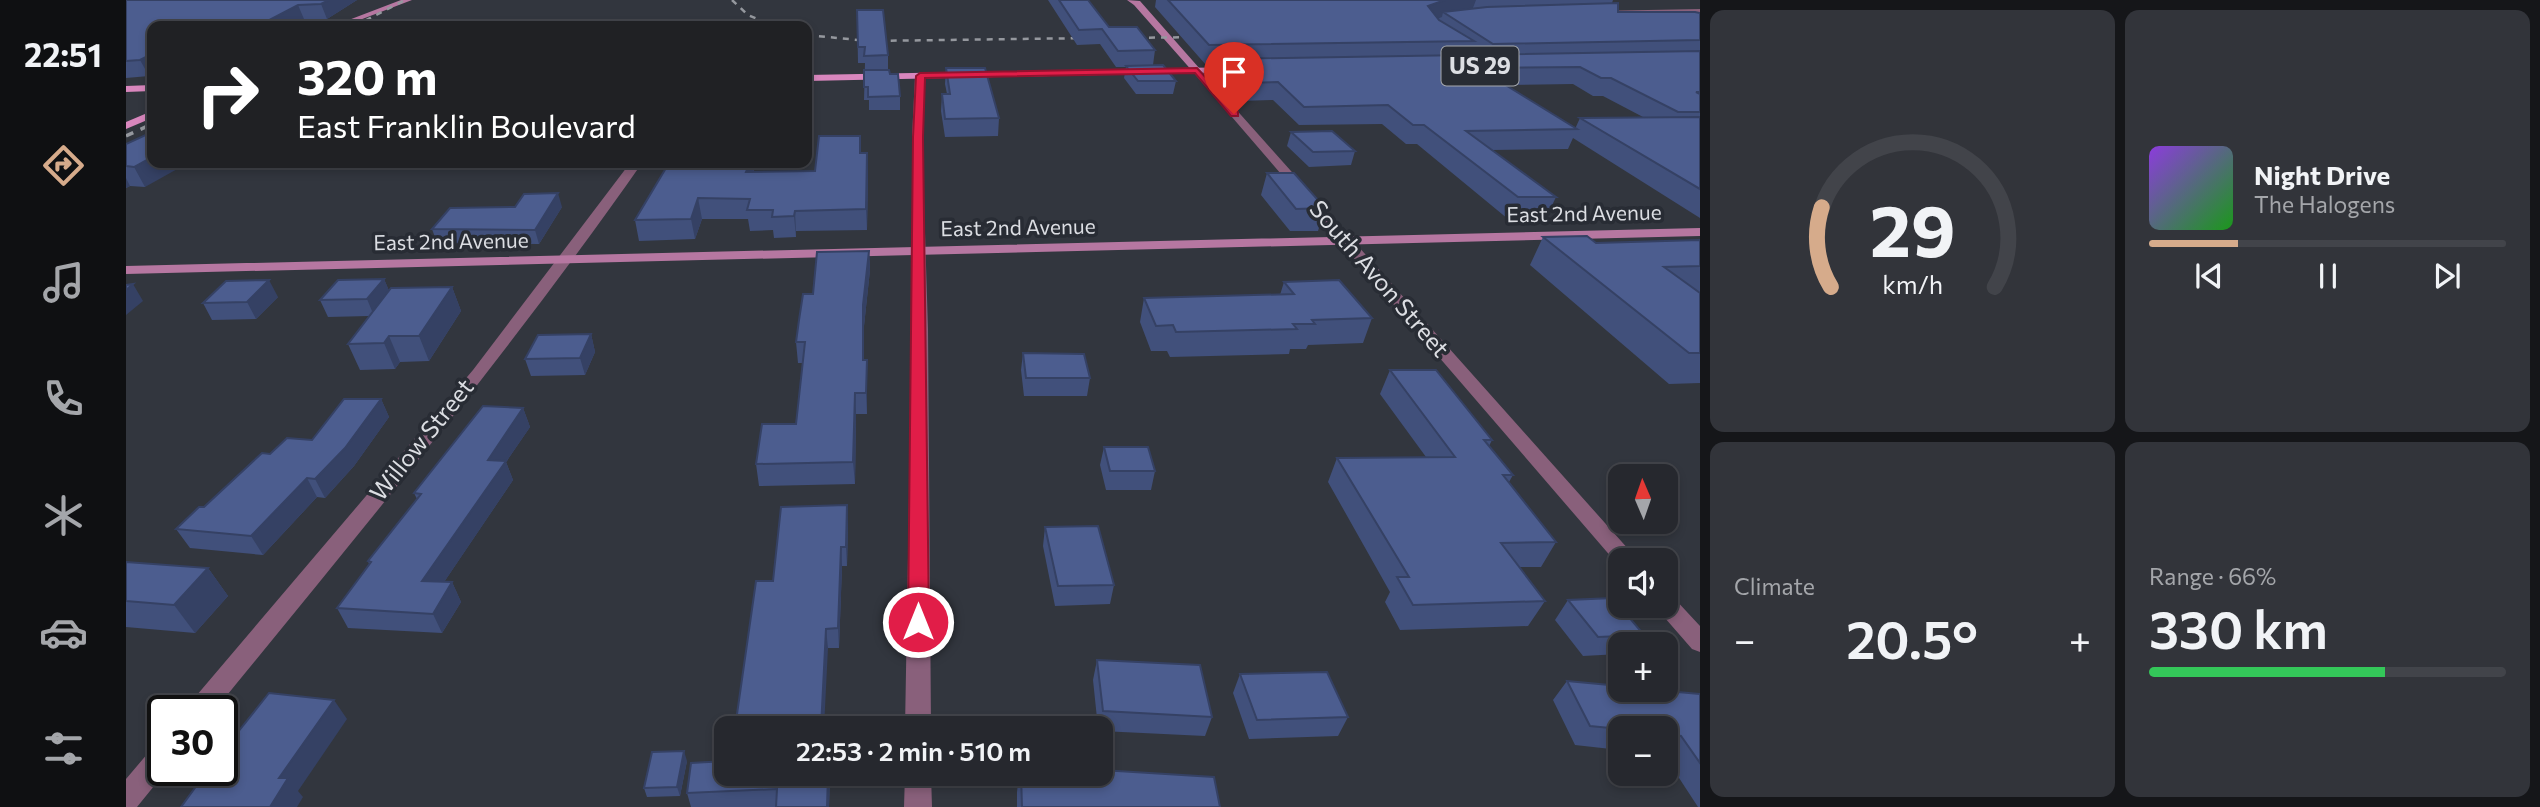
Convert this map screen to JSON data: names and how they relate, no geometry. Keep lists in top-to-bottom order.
{
  "streets": {
    "street": ["East 2nd Avenue", "South Avon Street", "Willow Street"]
  },
  "crossings": [
    ["East 2nd Avenue", "South Avon Street"],
    ["East 2nd Avenue", "Willow Street"]
  ],
  "north": "top",
  "page": {
    "tabs": "22:51",
    "turn": ["320 m", "East Franklin Boulevard"],
    "song": ["Night Drive", "The Halogens"],
    "tile": [
      "Climate",
      ["Range · 66%", "330 km"]
    ],
    "map_buttons": ["+", "−"],
    "heat": ["−", "20.5°", "+"],
    "limit": "30",
    "trip": "22:53 · 2 min · 510 m",
    "gauge": ["29", "km/h"]
  }
}
